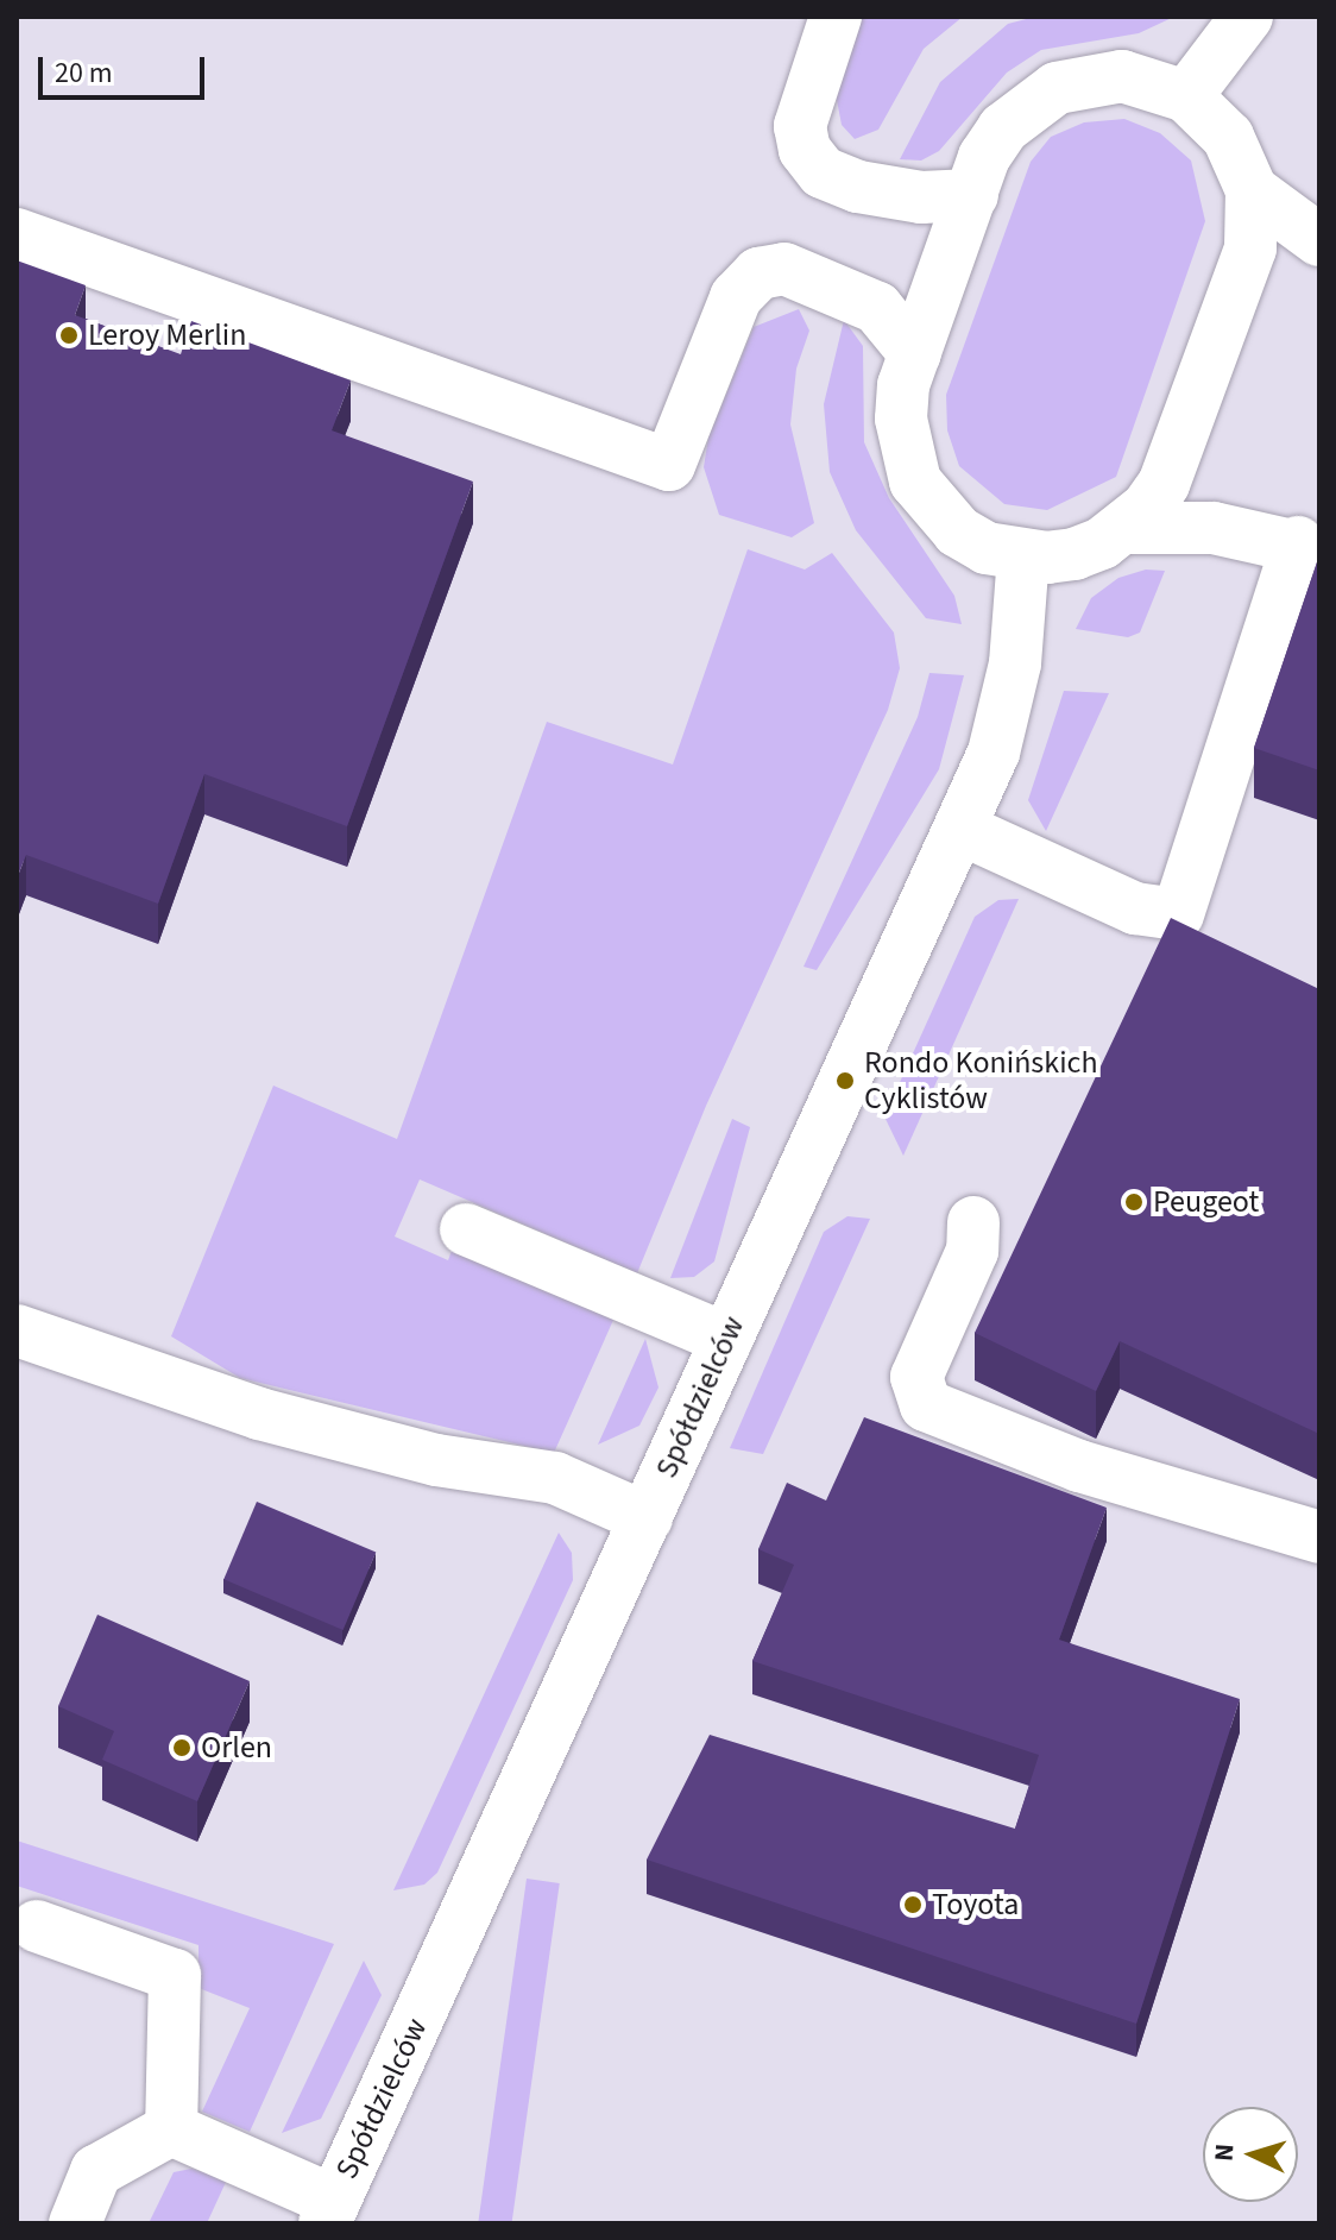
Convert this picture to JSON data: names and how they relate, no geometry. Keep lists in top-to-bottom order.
{
  "streets": {
    "street": ["Spółdzielców"]
  },
  "places": [
    "Leroy Merlin",
    "Rondo Konińskich Cyklistów",
    "Peugeot",
    "Orlen",
    "Toyota"
  ],
  "scale_bar": "20 m",
  "north": "left"
}
